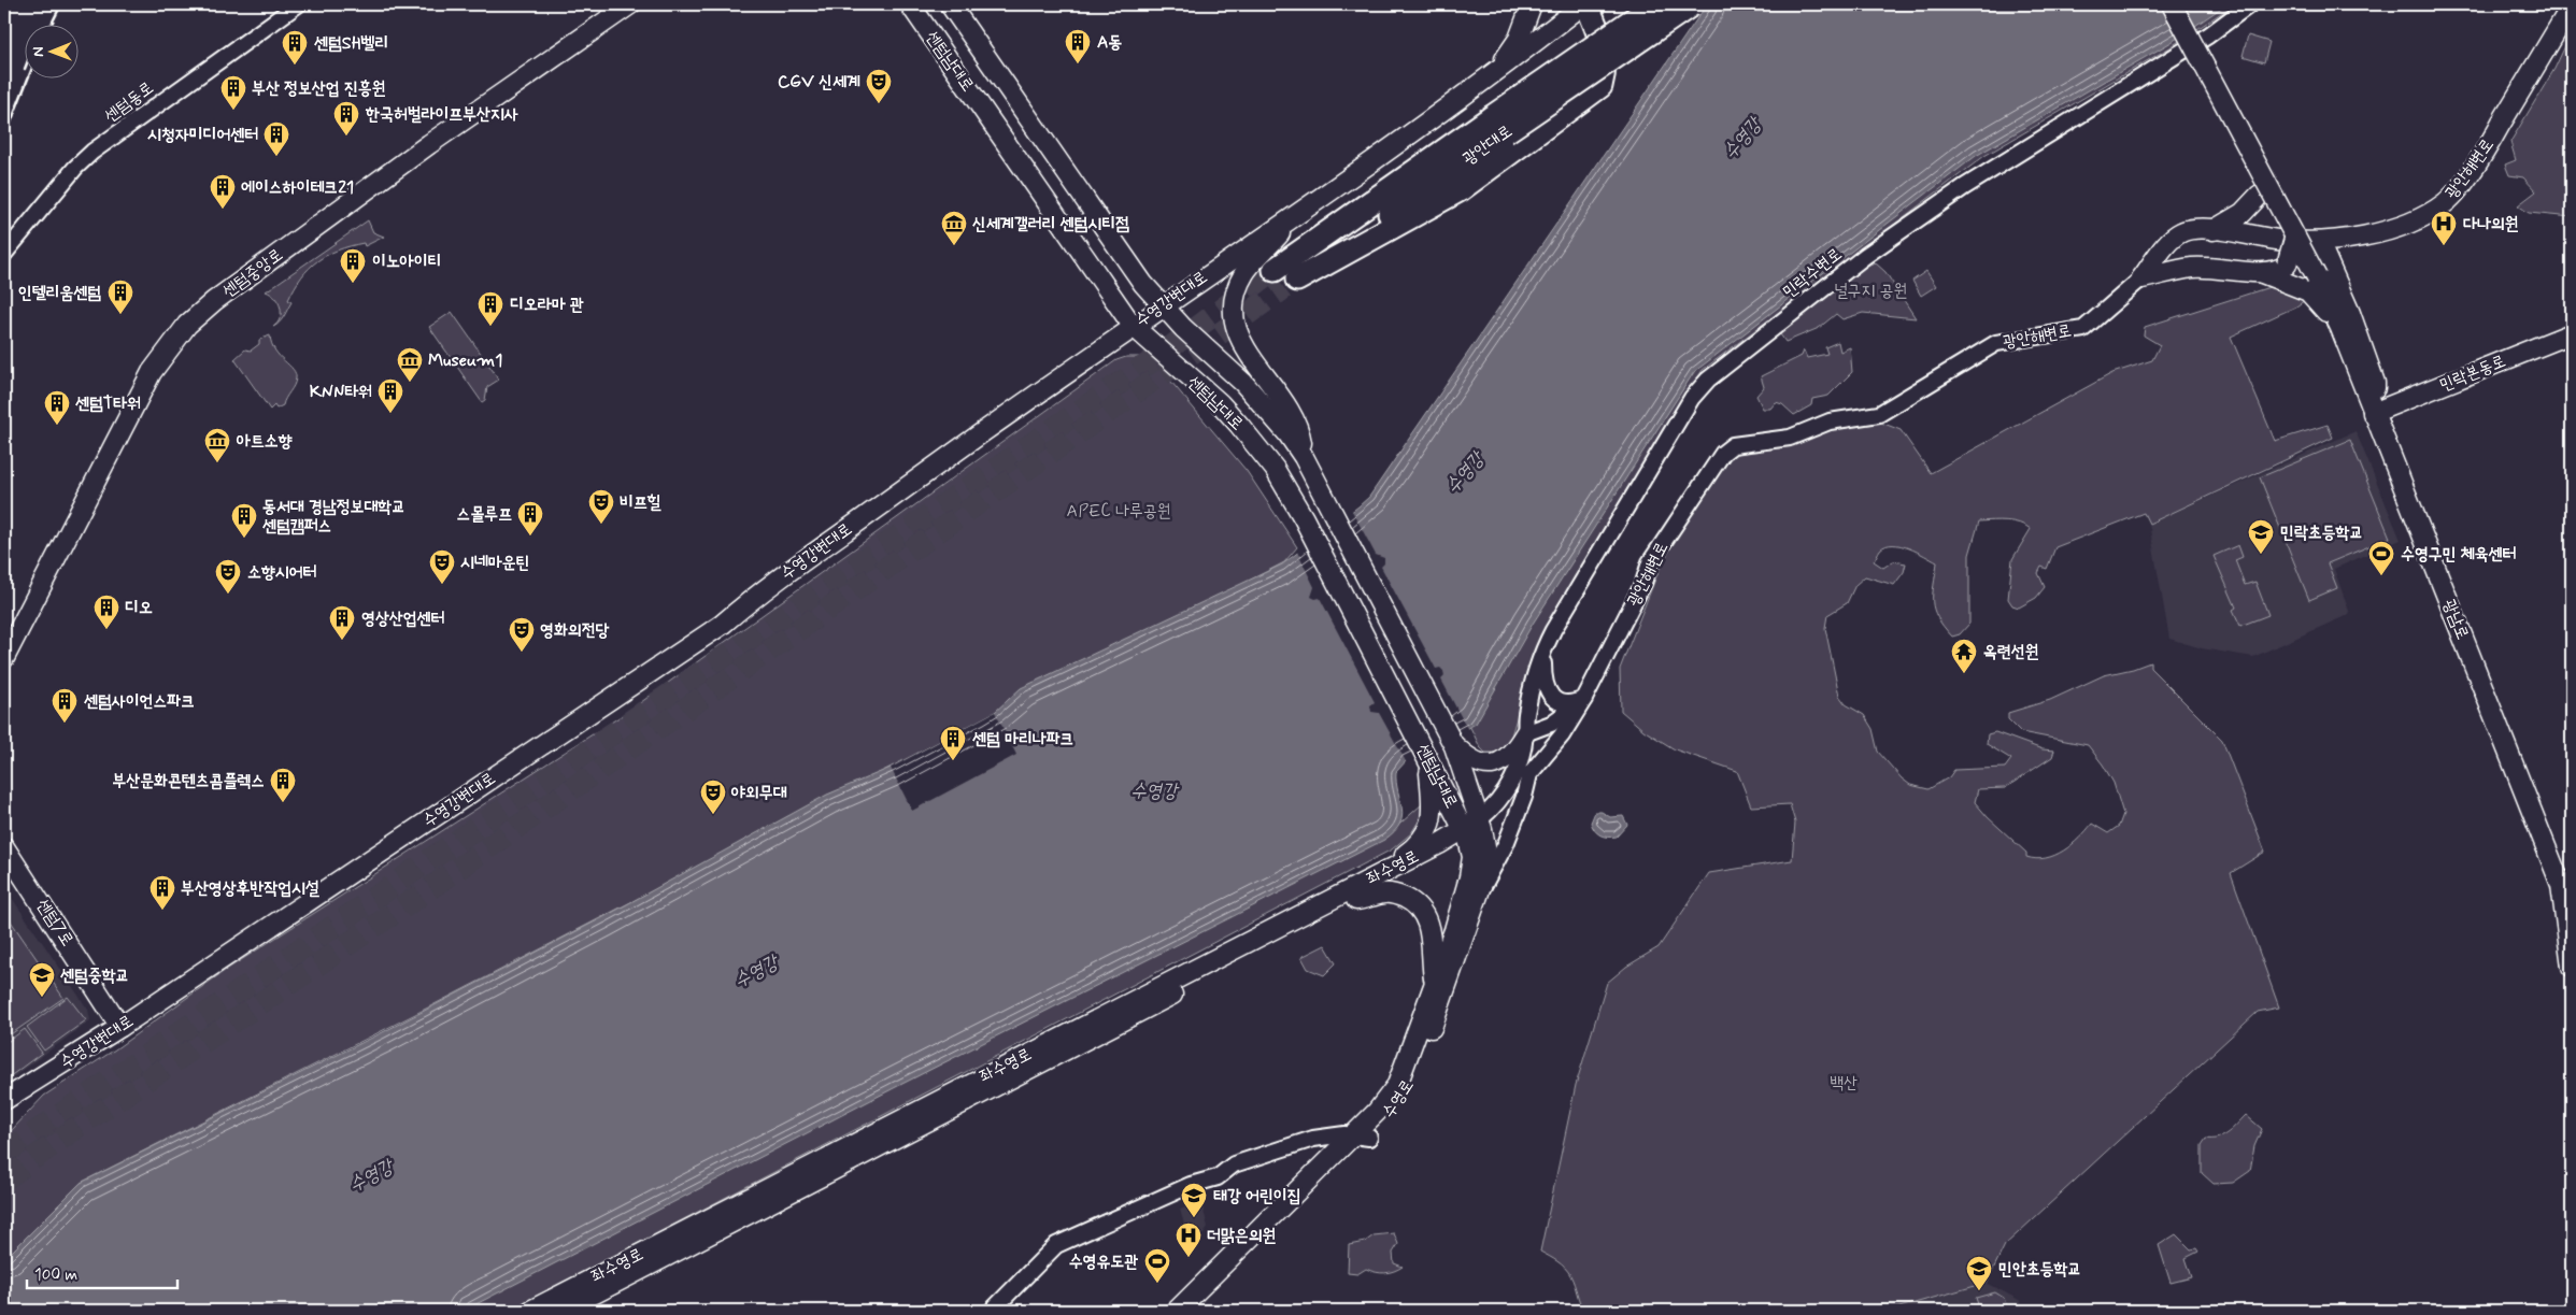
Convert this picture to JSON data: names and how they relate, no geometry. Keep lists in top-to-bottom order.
{
  "streets": {
    "highway": ["광안대로"],
    "main road": [
      "센텀남대로",
      "광안해변로",
      "센텀중앙로",
      "수영강변대로",
      "민락본동로",
      "광남로",
      "좌수영로",
      "센텀7로",
      "수영로"
    ],
    "street": ["센텀동로", "민락수변로"]
  },
  "crossings": [
    ["센텀남대로", "민락수변로"],
    ["센텀남대로", "수영강변대로"],
    ["센텀남대로", "좌수영로"],
    ["센텀남대로", "수영로"],
    ["광안해변로", "민락수변로"],
    ["민락수변로", "좌수영로"],
    ["민락수변로", "수영로"],
    ["수영강변대로", "센텀7로"],
    ["민락본동로", "광남로"],
    ["좌수영로", "수영로"]
  ],
  "water": ["수영강"],
  "parks": ["널구지 공원", "APEC 나루공원", "백산"],
  "places": {
    "building": [
      "A동",
      "센텀SH벨리",
      "부산 정보산업 진흥원",
      "한국허벌라이프부산지사",
      "시청자미디어센터",
      "에이스하이테크21",
      "이노아이티",
      "인텔리움센텀",
      "디오라마 관",
      "KNN타워",
      "센텀T타워",
      "스몰루프",
      "동서대 경남정보대학교 센텀캠퍼스",
      "디오",
      "영상산업센터",
      "센텀사이언스파크",
      "센텀 마리나파크",
      "부산문화콘텐츠콤플렉스",
      "부산영상후반작업시설"
    ],
    "theatre": [
      "CGV 신세계",
      "비프힐",
      "시네마운틴",
      "소향시어터",
      "영화의전당",
      "야외무대"
    ],
    "museum": ["신세계갤러리 센텀시티점", "Museum1", "아트소향"],
    "hospital": ["다나의원", "더맑은의원"],
    "school or university": [
      "민락초등학교",
      "센텀중학교",
      "태강 어린이집",
      "민안초등학교"
    ],
    "sports": ["수영구민 체육센터", "수영유도관"],
    "temple": ["옥련선원"]
  },
  "scale_bar": "100 m",
  "north": "left"
}
